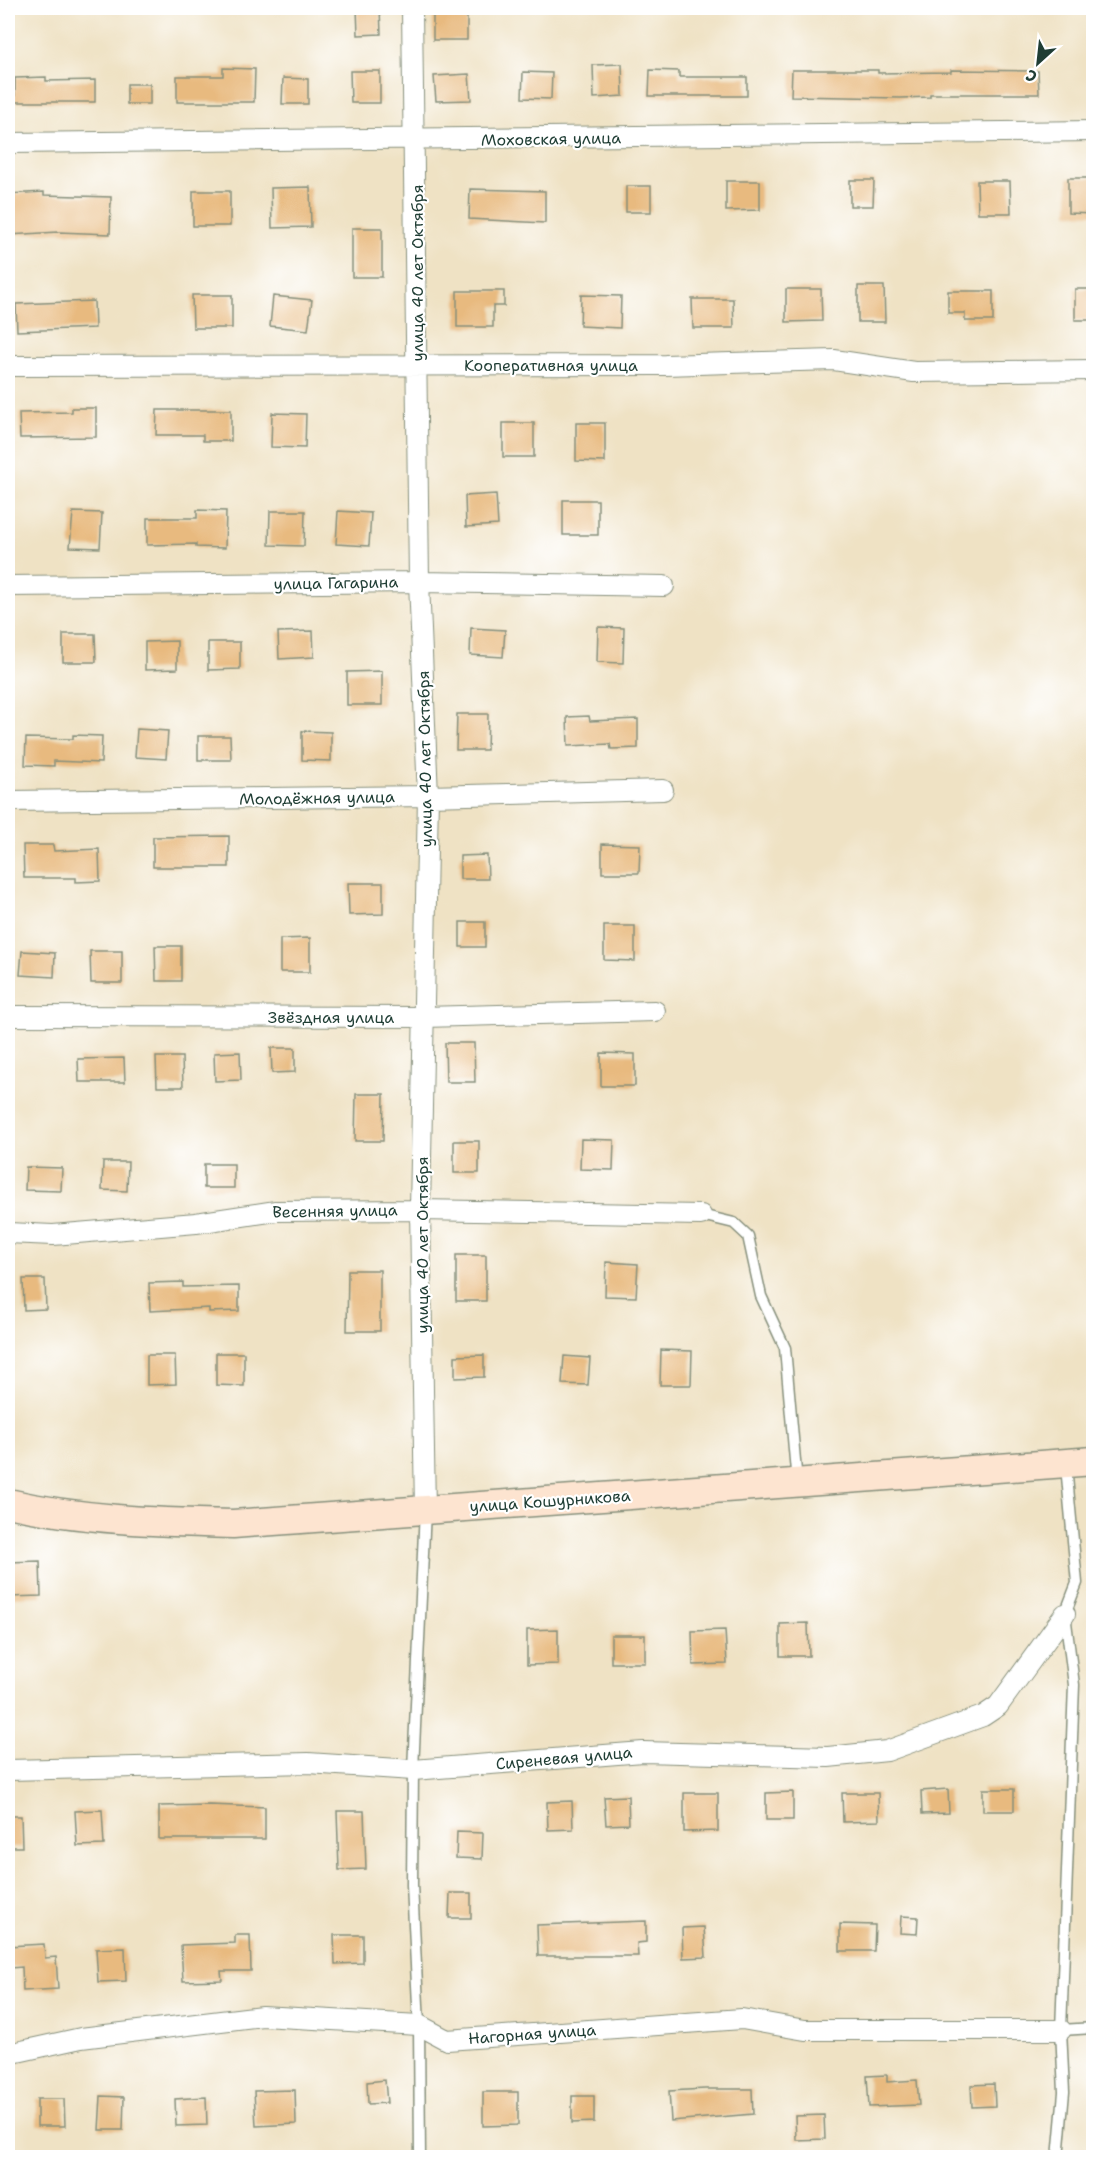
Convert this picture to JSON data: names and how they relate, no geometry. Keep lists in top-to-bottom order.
{
  "streets": {
    "main road": ["улица Кошурникова"],
    "street": [
      "Моховская улица",
      "улица 40 лет Октября",
      "Кооперативная улица",
      "улица Гагарина",
      "Молодёжная улица",
      "Звёздная улица",
      "Весенняя улица",
      "Сиреневая улица",
      "Нагорная улица"
    ]
  },
  "crossings": [
    ["Моховская улица", "улица 40 лет Октября"],
    ["улица 40 лет Октября", "Кооперативная улица"],
    ["улица 40 лет Октября", "улица Гагарина"],
    ["улица 40 лет Октября", "Молодёжная улица"],
    ["улица 40 лет Октября", "Звёздная улица"],
    ["улица 40 лет Октября", "Весенняя улица"],
    ["улица 40 лет Октября", "улица Кошурникова"]
  ],
  "north": "bottom left"
}
